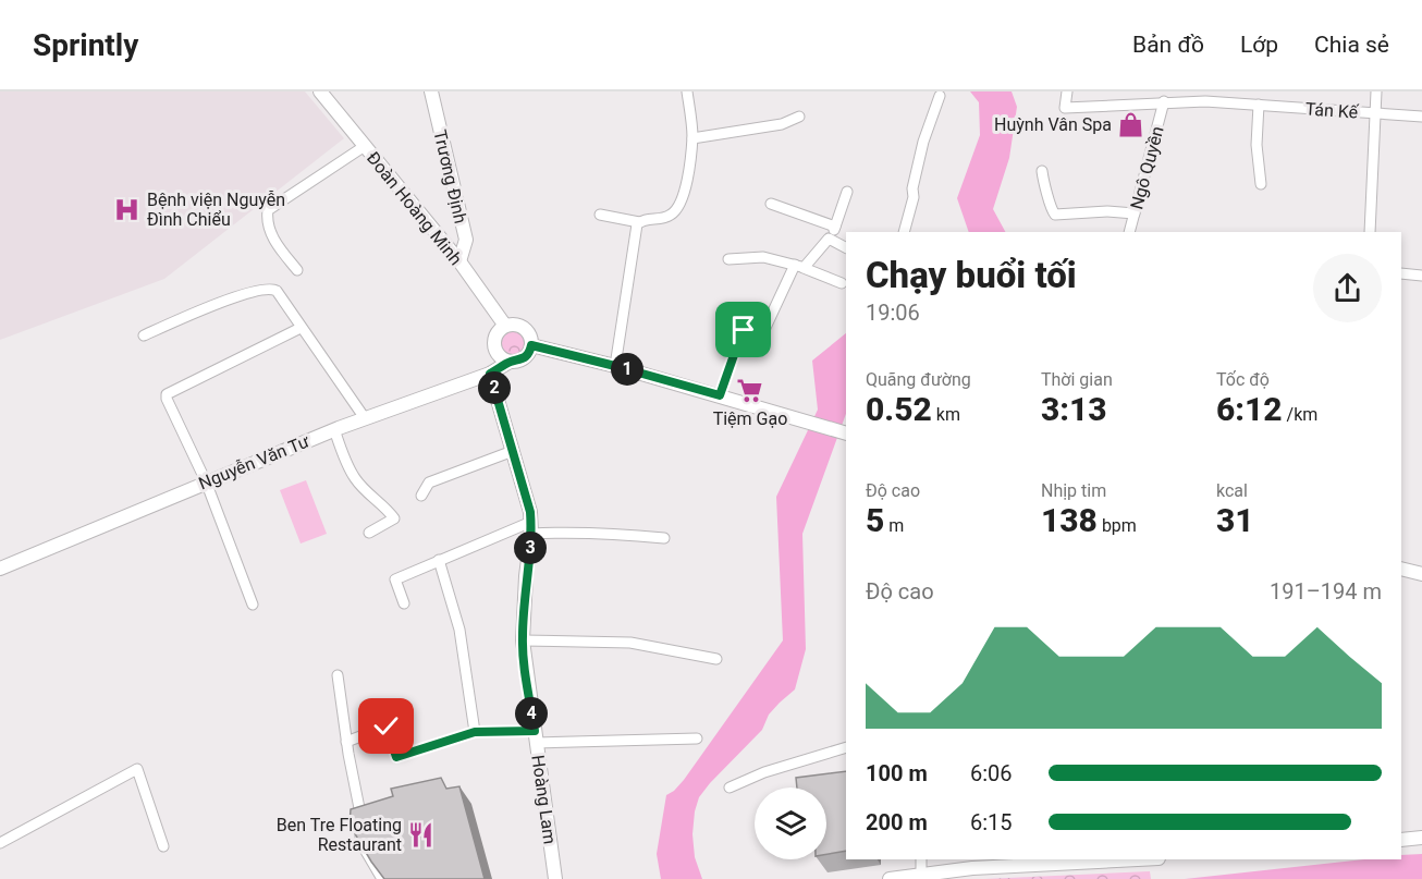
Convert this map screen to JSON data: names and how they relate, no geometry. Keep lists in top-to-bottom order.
{
  "streets": {
    "main road": [
      "Trương Định",
      "Đoàn Hoàng Minh",
      "Nguyễn Văn Tư",
      "Hoàng Lam"
    ],
    "street": ["Tán Kế", "Ngô Quyền"]
  },
  "crossings": [
    ["Tán Kế", "Ngô Quyền"],
    ["Trương Định", "Đoàn Hoàng Minh"],
    ["Đoàn Hoàng Minh", "Nguyễn Văn Tư"],
    ["Nguyễn Văn Tư", "Hoàng Lam"]
  ],
  "places": {
    "shop": ["Huỳnh Vân Spa"],
    "hospital": ["Bệnh viện Nguyễn Đình Chiểu"],
    "supermarket": ["Tiệm Gạo"],
    "restaurant": ["Ben Tre Floating Restaurant"]
  },
  "page": {
    "header": "Sprintly",
    "nav": ["Bản đồ", "Lớp", "Chia sẻ"],
    "heading": ["Chạy buổi tối", "19:06"],
    "stats": [
      ["Quãng đường", "0.52 km"],
      ["Thời gian", "3:13"],
      ["Tốc độ", "6:12 /km"],
      ["Độ cao", "5 m"],
      ["Nhịp tim", "138 bpm"],
      ["kcal", "31"]
    ],
    "pins": [
      "1",
      "2",
      "3",
      "4"
    ],
    "chart": ["Độ cao", "191–194 m"],
    "list": [
      {
        "name": "100 m",
        "note": "6:06"
      },
      {
        "name": "200 m",
        "note": "6:15"
      }
    ]
  }
}
